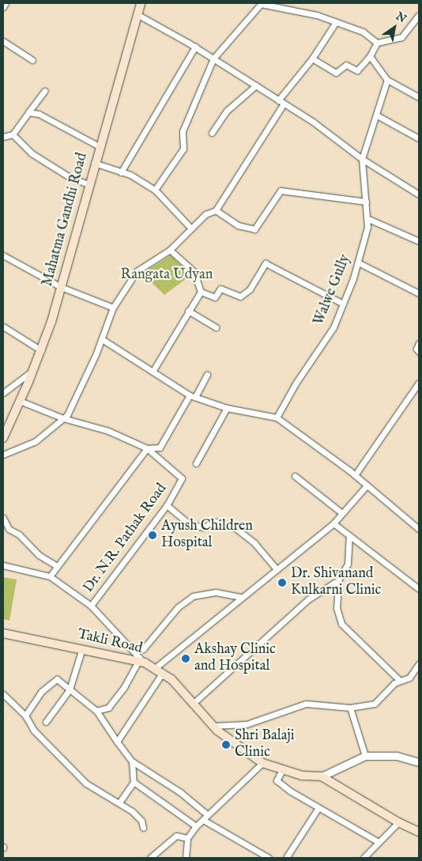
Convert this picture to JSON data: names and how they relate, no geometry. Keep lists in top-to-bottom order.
{
  "streets": {
    "main road": ["Mahatma Gandhi Road", "Takli Road"],
    "street": ["Walwe Gully", "Dr. N.R. Pathak Road"]
  },
  "crossings": [
    ["Mahatma Gandhi Road", "Dr. N.R. Pathak Road"]
  ],
  "parks": ["Rangata Udyan"],
  "places": [
    "Ayush Children Hospital",
    "Dr. Shivanand Kulkarni Clinic",
    "Akshay Clinic and Hospital",
    "Shri Balaji Clinic"
  ],
  "north": "top right"
}
